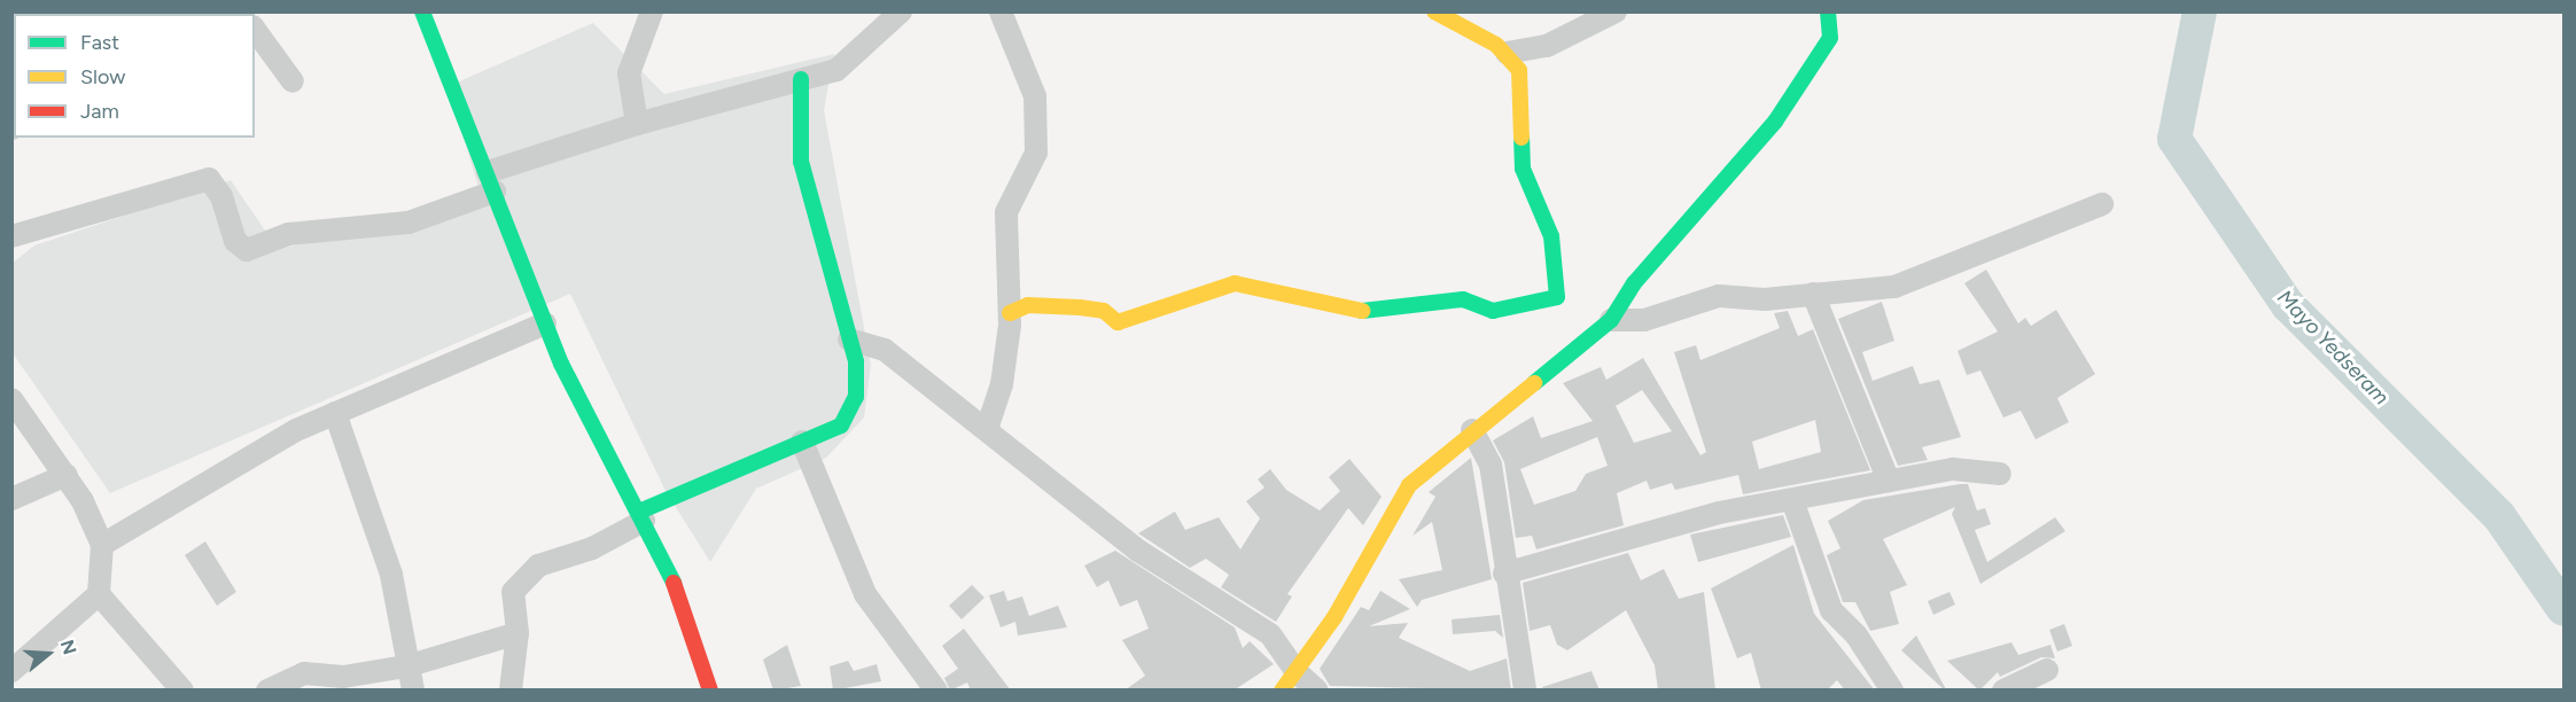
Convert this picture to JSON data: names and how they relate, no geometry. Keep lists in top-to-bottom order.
{
  "water": ["Mayo Yedseram"],
  "legend": ["Fast", "Slow", "Jam"],
  "north": "right"
}
